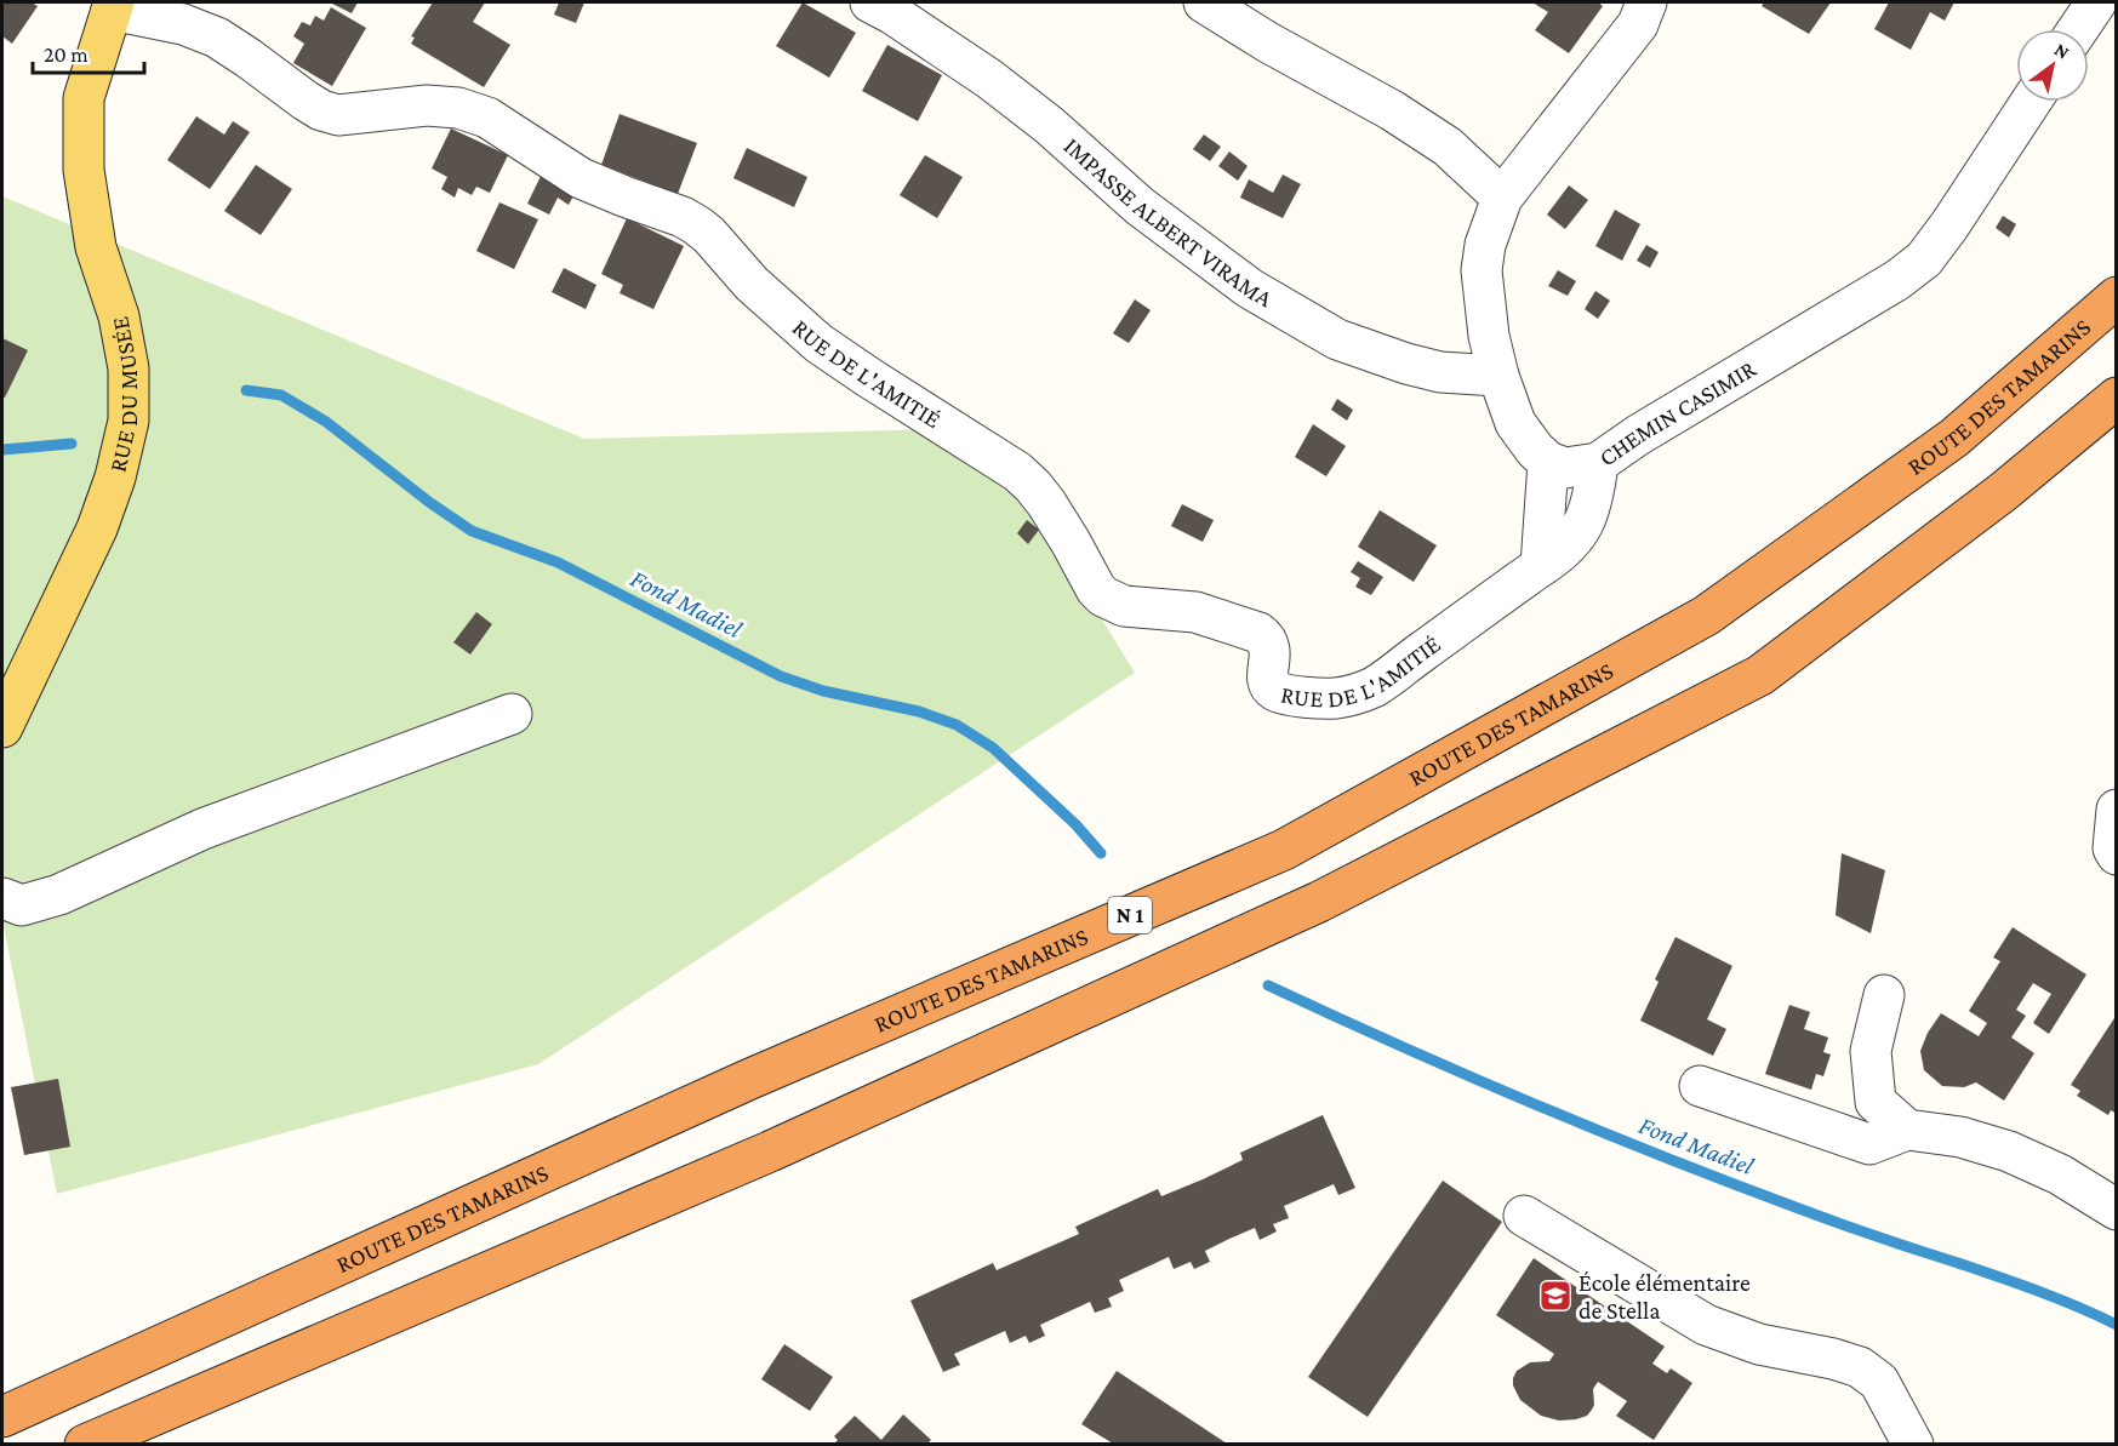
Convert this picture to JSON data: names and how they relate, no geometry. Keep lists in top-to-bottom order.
{
  "streets": {
    "highway": ["ROUTE DES TAMARINS", "N 1"],
    "main road": ["RUE DU MUSÉE"],
    "street": ["IMPASSE ALBERT VIRAMA", "RUE DE L'AMITIÉ", "CHEMIN CASIMIR"]
  },
  "crossings": [
    ["RUE DE L'AMITIÉ", "RUE DU MUSÉE"],
    ["RUE DE L'AMITIÉ", "CHEMIN CASIMIR"]
  ],
  "water": ["Fond Madiel"],
  "places": {
    "school or university": ["École élémentaire de Stella"]
  },
  "scale_bar": "20 m",
  "north": "top right"
}
